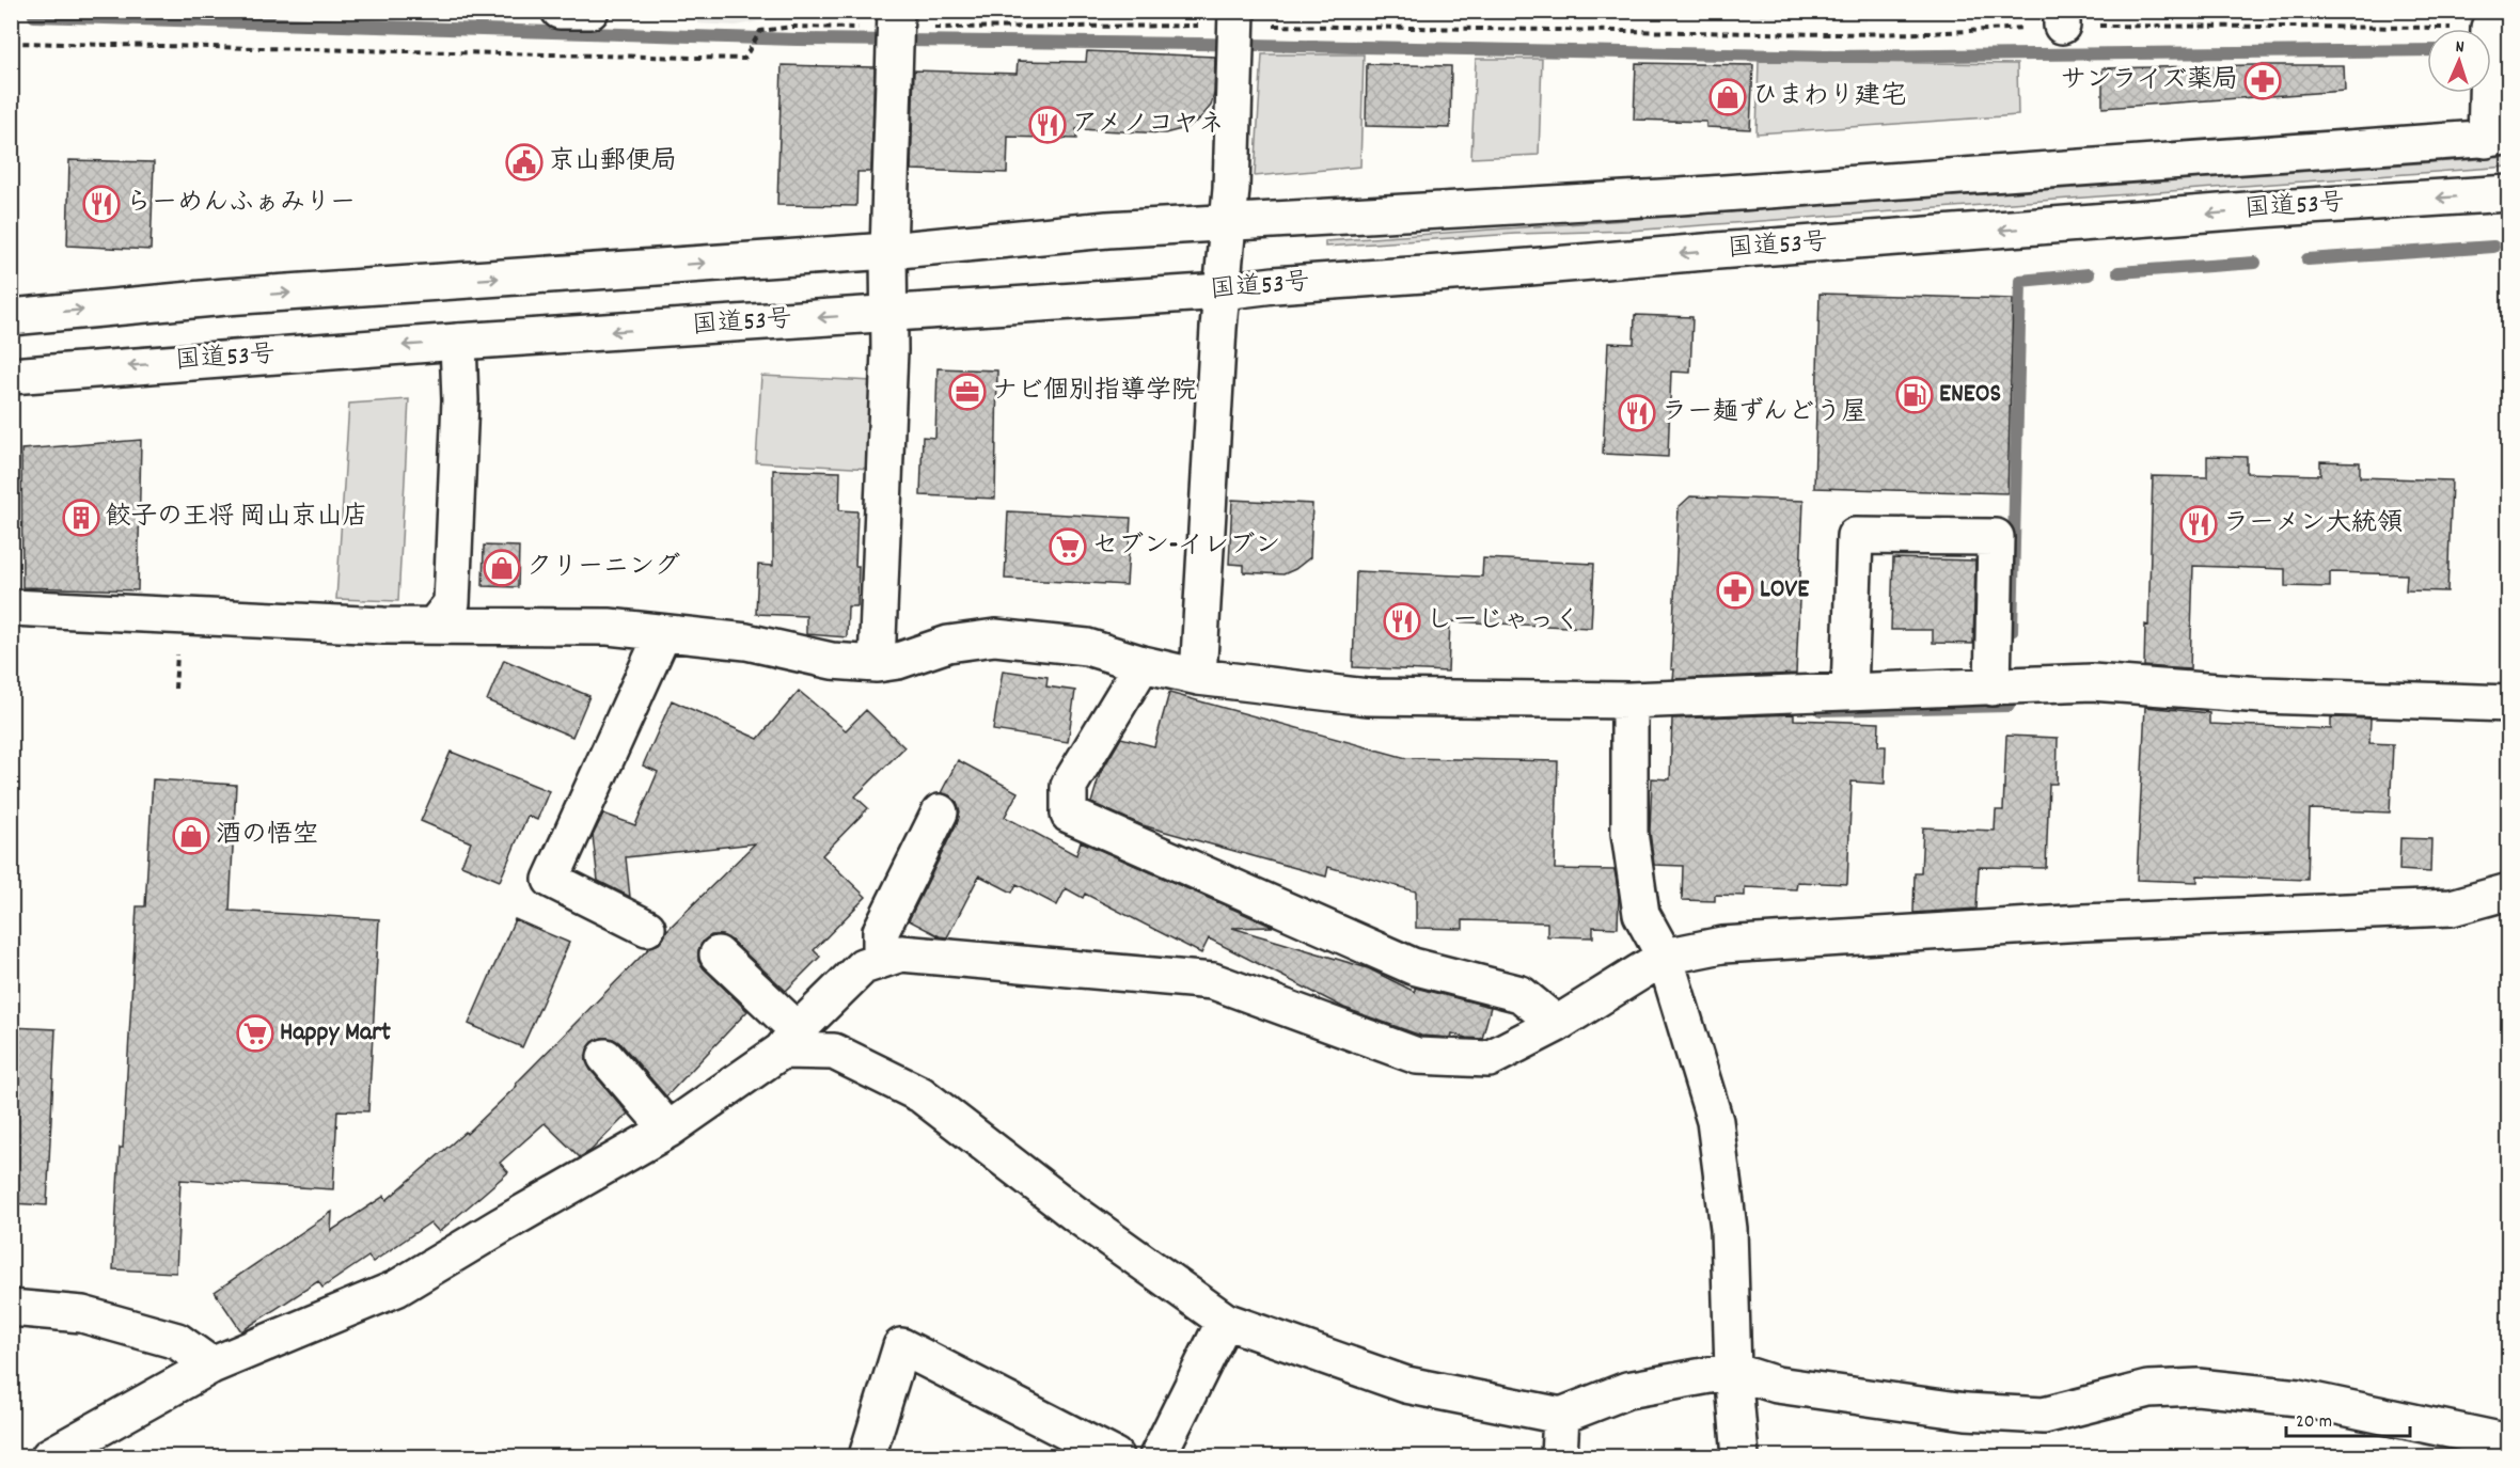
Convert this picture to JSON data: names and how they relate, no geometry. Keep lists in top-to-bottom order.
{
  "streets": {
    "main road": ["国道53号"]
  },
  "places": {
    "pharmacy": ["サンライズ薬局", "LOVE"],
    "shop": ["ひまわり建宅", "クリーニング", "酒の悟空"],
    "restaurant": [
      "アメノコヤネ",
      "らーめんふぁみりー",
      "ラー麺ずんどう屋",
      "ラーメン大統領",
      "しーじゃっく"
    ],
    "public building": ["京山郵便局"],
    "office": ["ナビ個別指導学院"],
    "fuel station": ["ENEOS"],
    "building": ["餃子の王将 岡山京山店"],
    "supermarket": ["セブン-イレブン", "Happy Mart"]
  },
  "scale_bar": "20 m",
  "north": "top"
}
